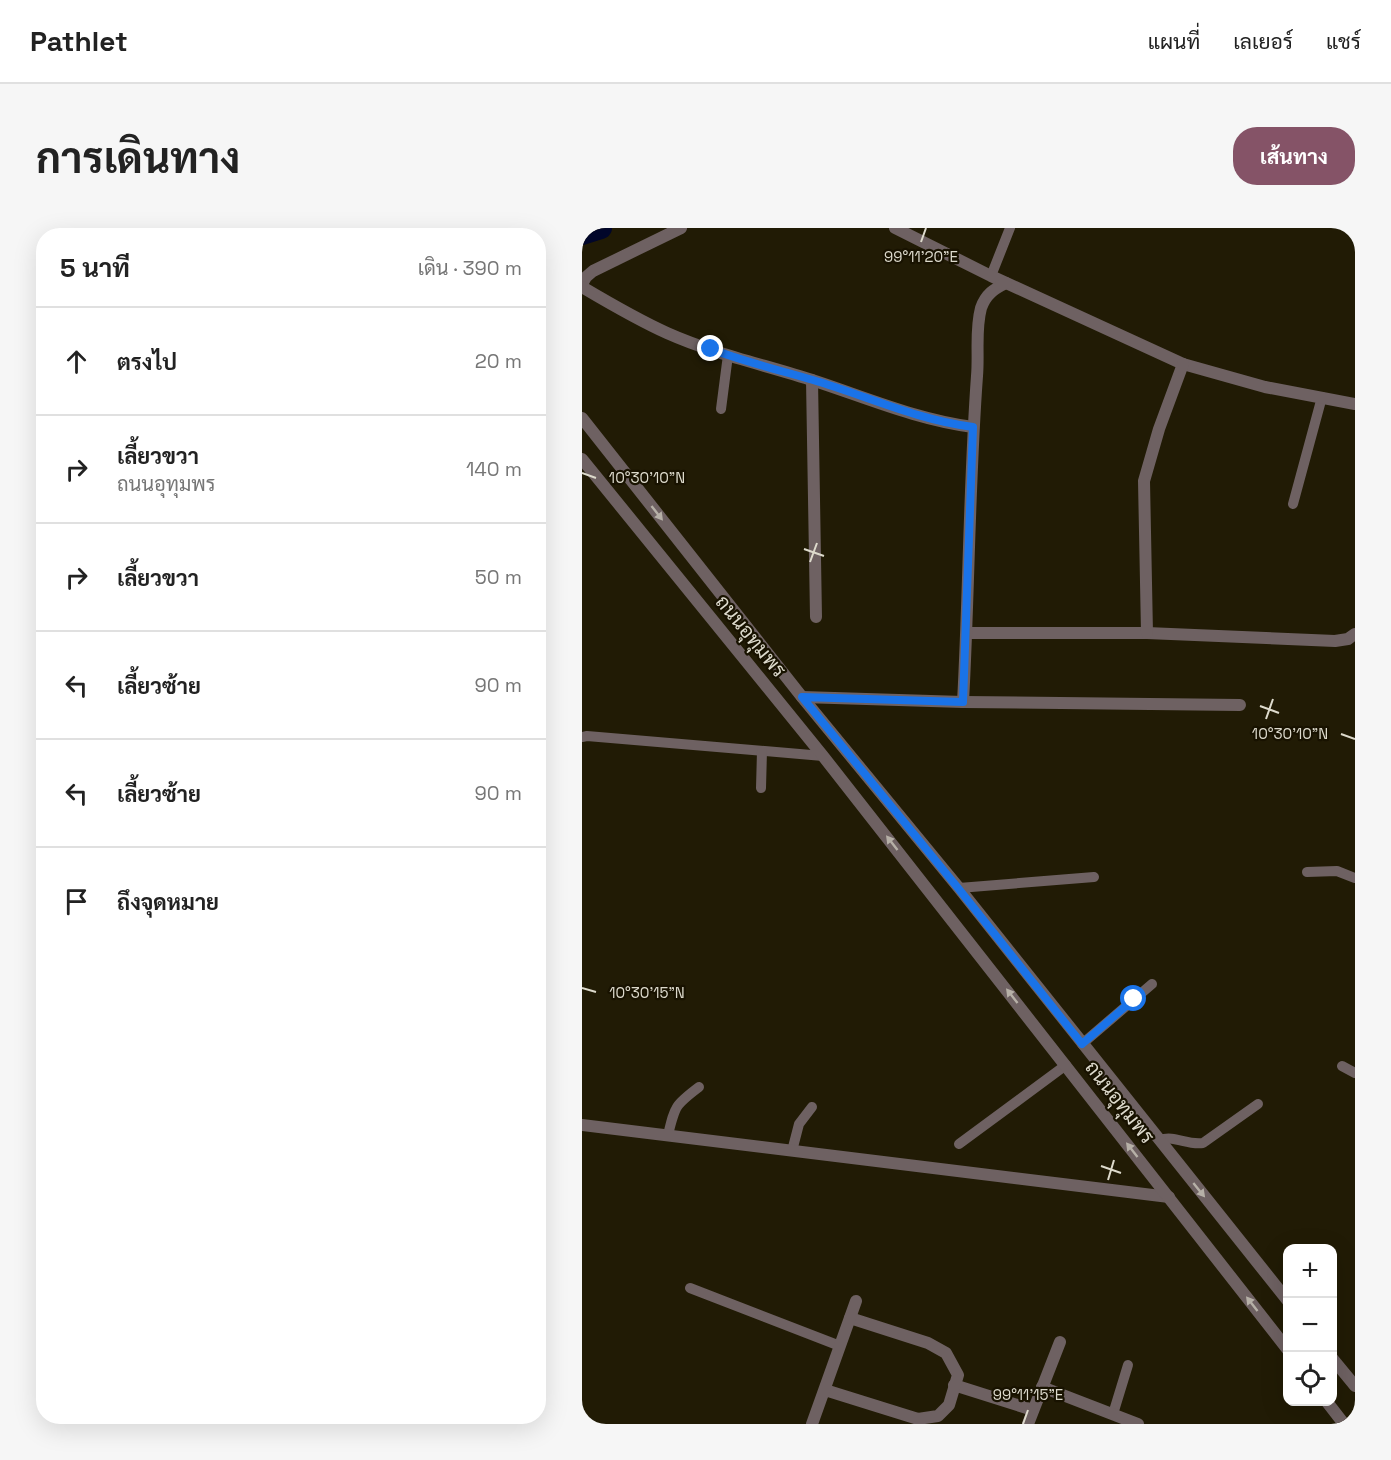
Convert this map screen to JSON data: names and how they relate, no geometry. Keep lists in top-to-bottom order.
{
  "streets": {
    "street": ["ถนนอุทุมพร"]
  },
  "page": {
    "header": "Pathlet",
    "nav": ["แผนที่", "เลเยอร์", "แชร์"],
    "buttons": "เส้นทาง",
    "title": "การเดินทาง",
    "heading": ["5 นาที", "เดิน · 390 m"],
    "list": [
      ["ตรงไป", "20 m"],
      ["เลี้ยวขวา", "ถนนอุทุมพร", "140 m"],
      ["เลี้ยวขวา", "50 m"],
      ["เลี้ยวซ้าย", "90 m"],
      ["เลี้ยวซ้าย", "90 m"],
      "ถึงจุดหมาย"
    ],
    "map_buttons": ["+", "−"]
  },
  "coordinates": [
    "99°11'20\"E",
    "10°30'10\"N",
    "10°30'15\"N",
    "99°11'15\"E"
  ]
}
